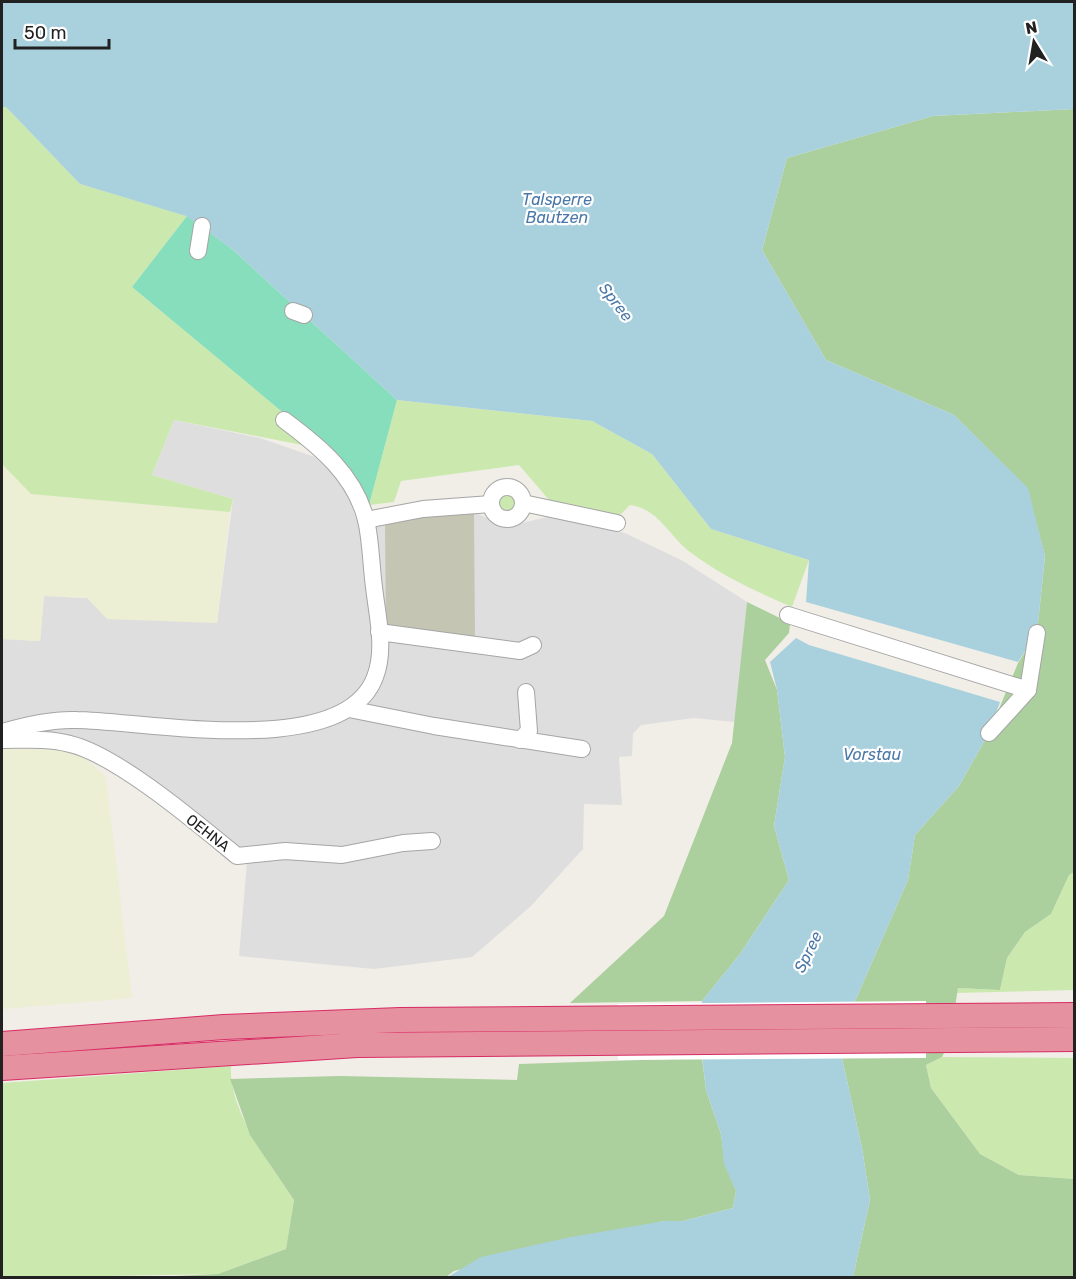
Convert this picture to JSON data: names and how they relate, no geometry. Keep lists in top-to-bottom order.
{
  "streets": {
    "street": ["OEHNA"]
  },
  "water": ["Talsperre Bautzen", "Spree", "Vorstau"],
  "scale_bar": "50 m",
  "north": "top"
}
